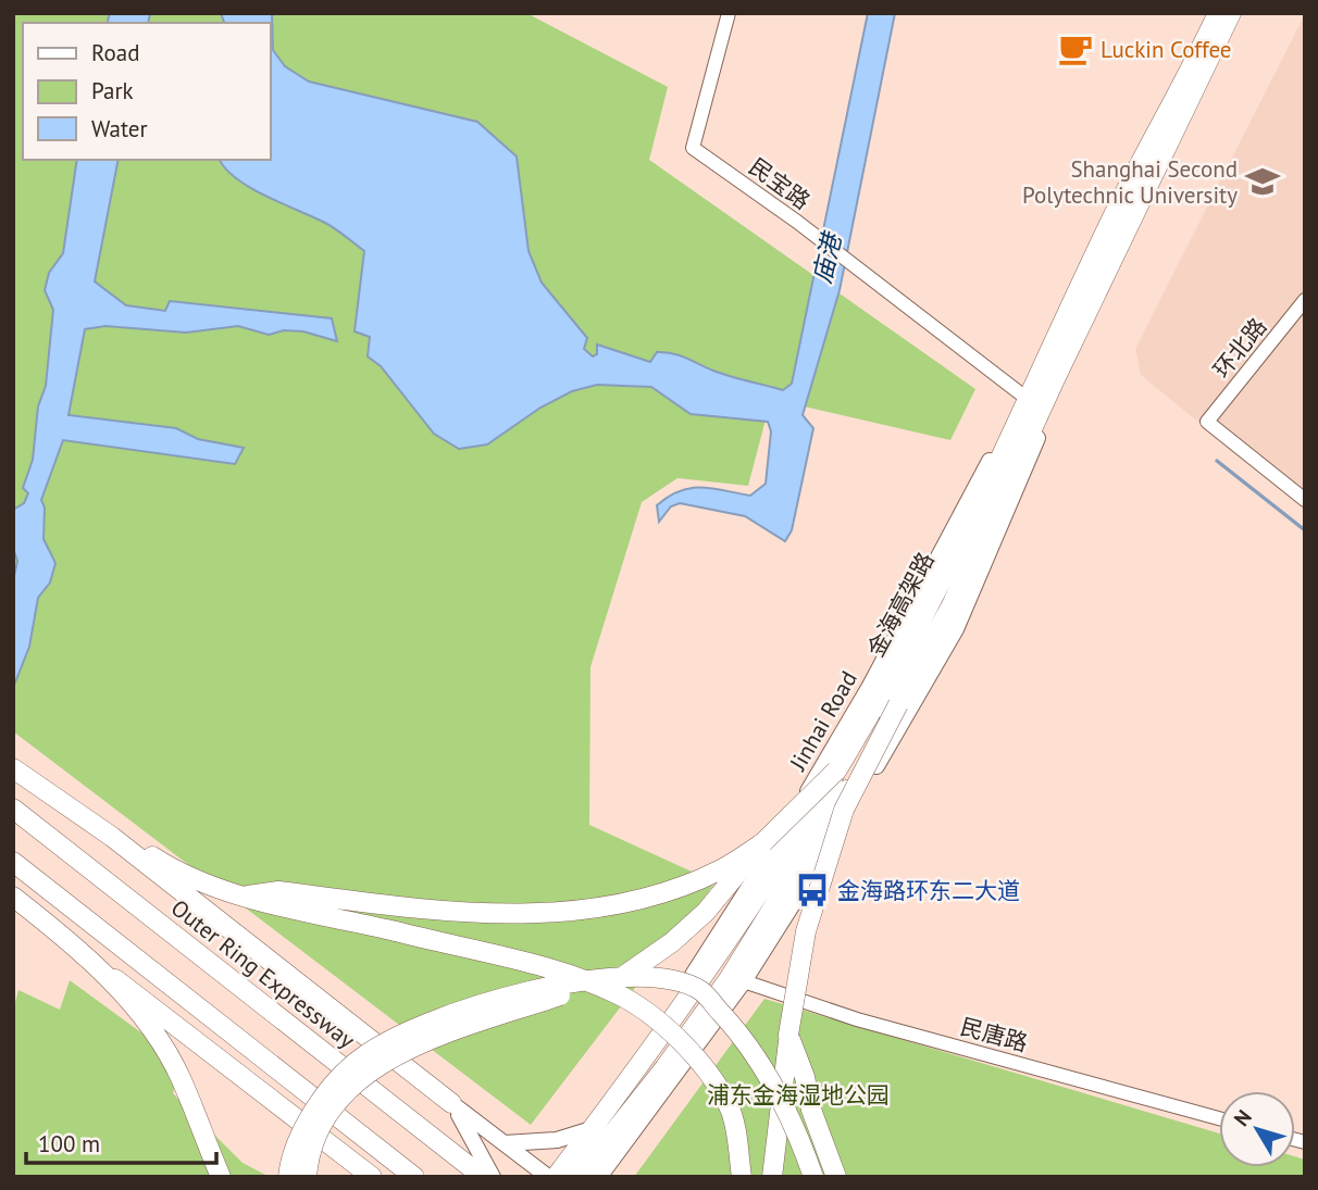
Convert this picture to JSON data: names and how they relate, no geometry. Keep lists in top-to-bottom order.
{
  "streets": {
    "highway": ["金海高架路", "Outer Ring Expressway"],
    "main road": ["Jinhai Road"],
    "street": ["民宝路", "环北路", "民唐路"]
  },
  "crossings": [
    ["民宝路", "Jinhai Road"]
  ],
  "water": ["庙港"],
  "parks": ["浦东金海湿地公园"],
  "places": {
    "cafe": ["Luckin Coffee"],
    "school or university": ["Shanghai Second Polytechnic University"],
    "bus stop": ["金海路环东二大道"]
  },
  "legend": ["Road", "Park", "Water"],
  "scale_bar": "100 m",
  "north": "top left"
}
